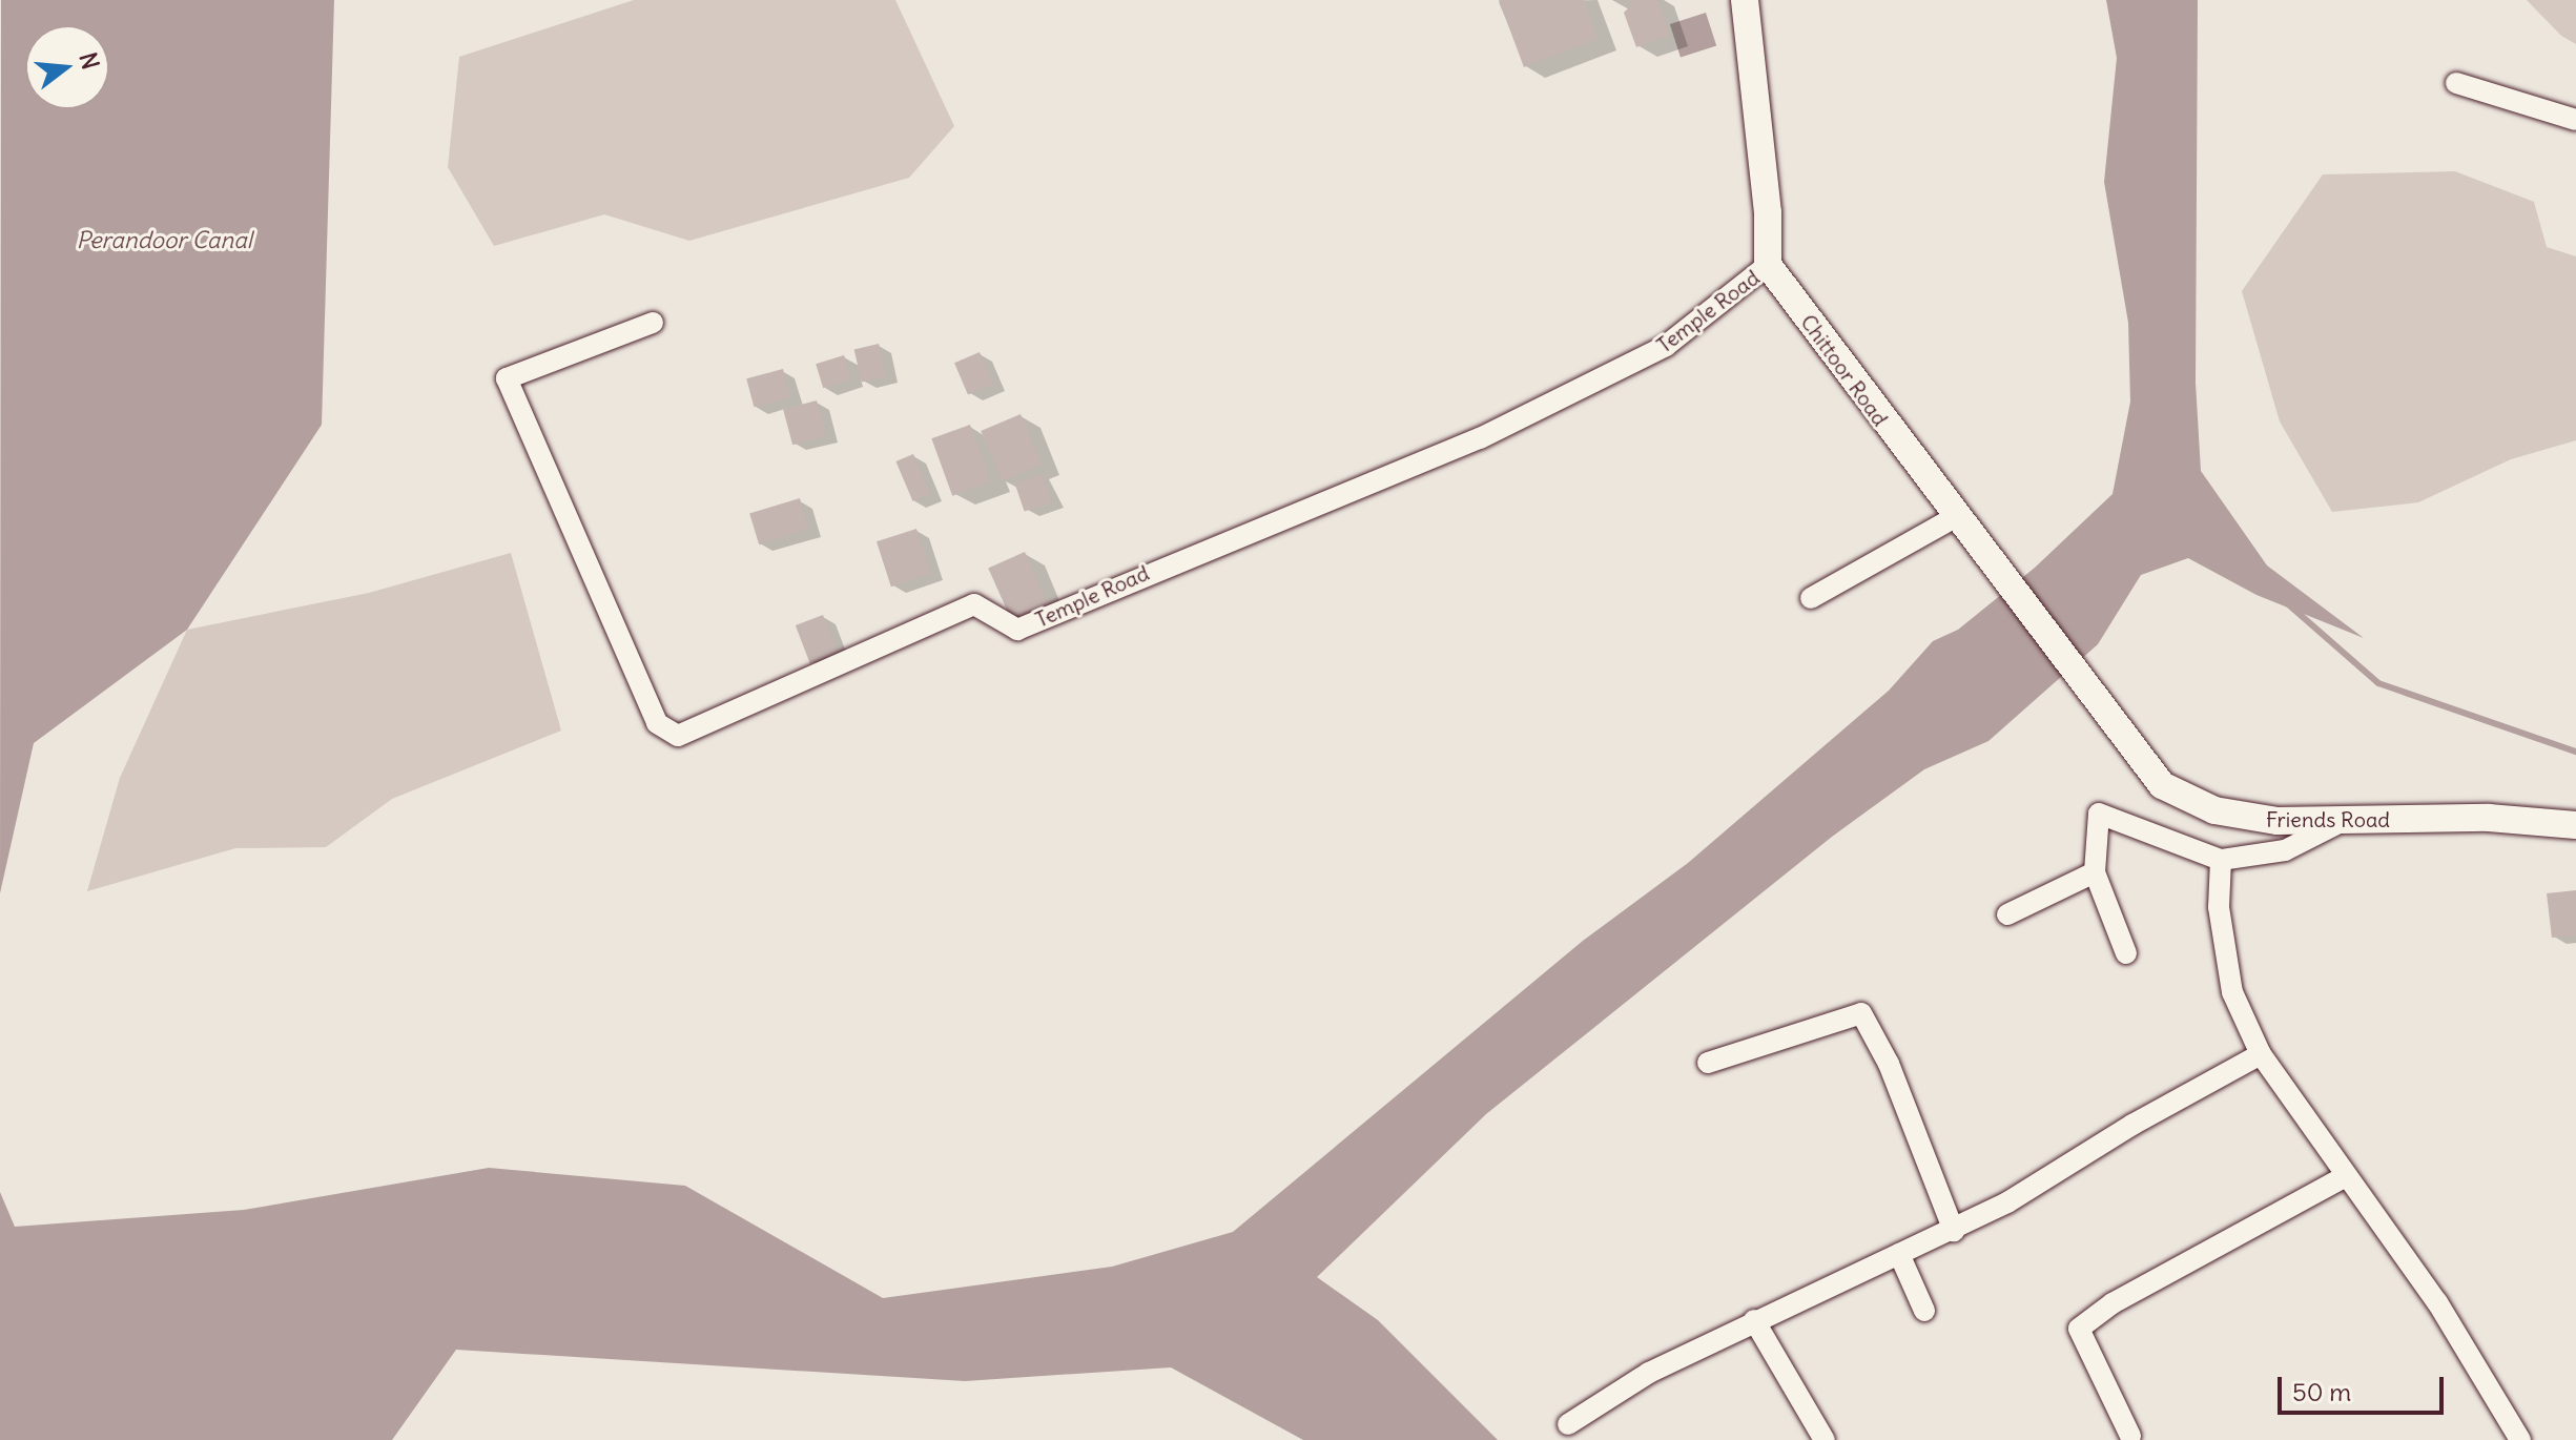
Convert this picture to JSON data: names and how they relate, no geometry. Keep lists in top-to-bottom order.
{
  "streets": {
    "main road": ["Chittoor Road", "Friends Road"],
    "street": ["Temple Road"]
  },
  "crossings": [
    ["Temple Road", "Chittoor Road"],
    ["Chittoor Road", "Friends Road"]
  ],
  "water": ["Perandoor Canal"],
  "scale_bar": "50 m",
  "north": "right"
}
